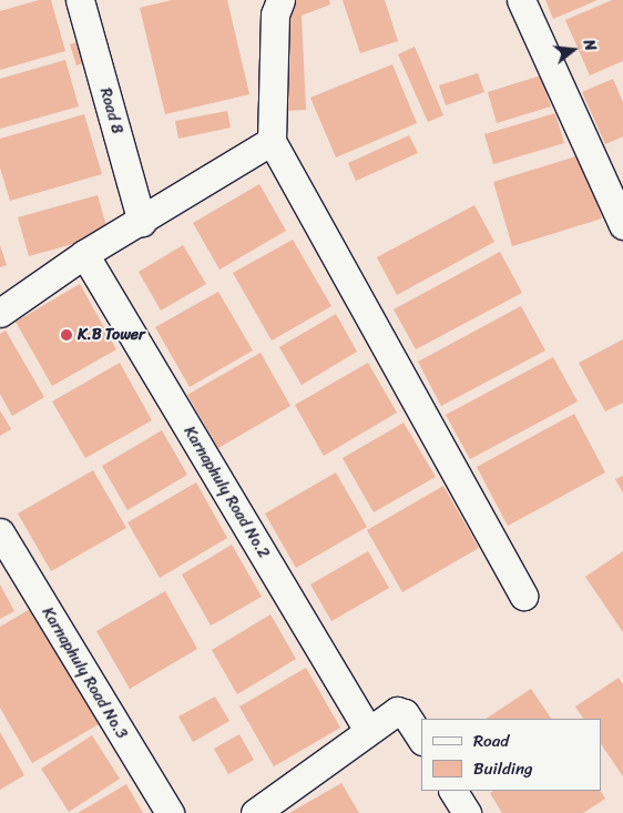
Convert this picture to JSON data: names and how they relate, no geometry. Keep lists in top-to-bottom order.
{
  "streets": {
    "street": ["Road 8", "Karnaphuly Road No.2", "Karnaphuly Road No.3"]
  },
  "places": ["K.B Tower"],
  "legend": ["Road", "Building"],
  "north": "right"
}
